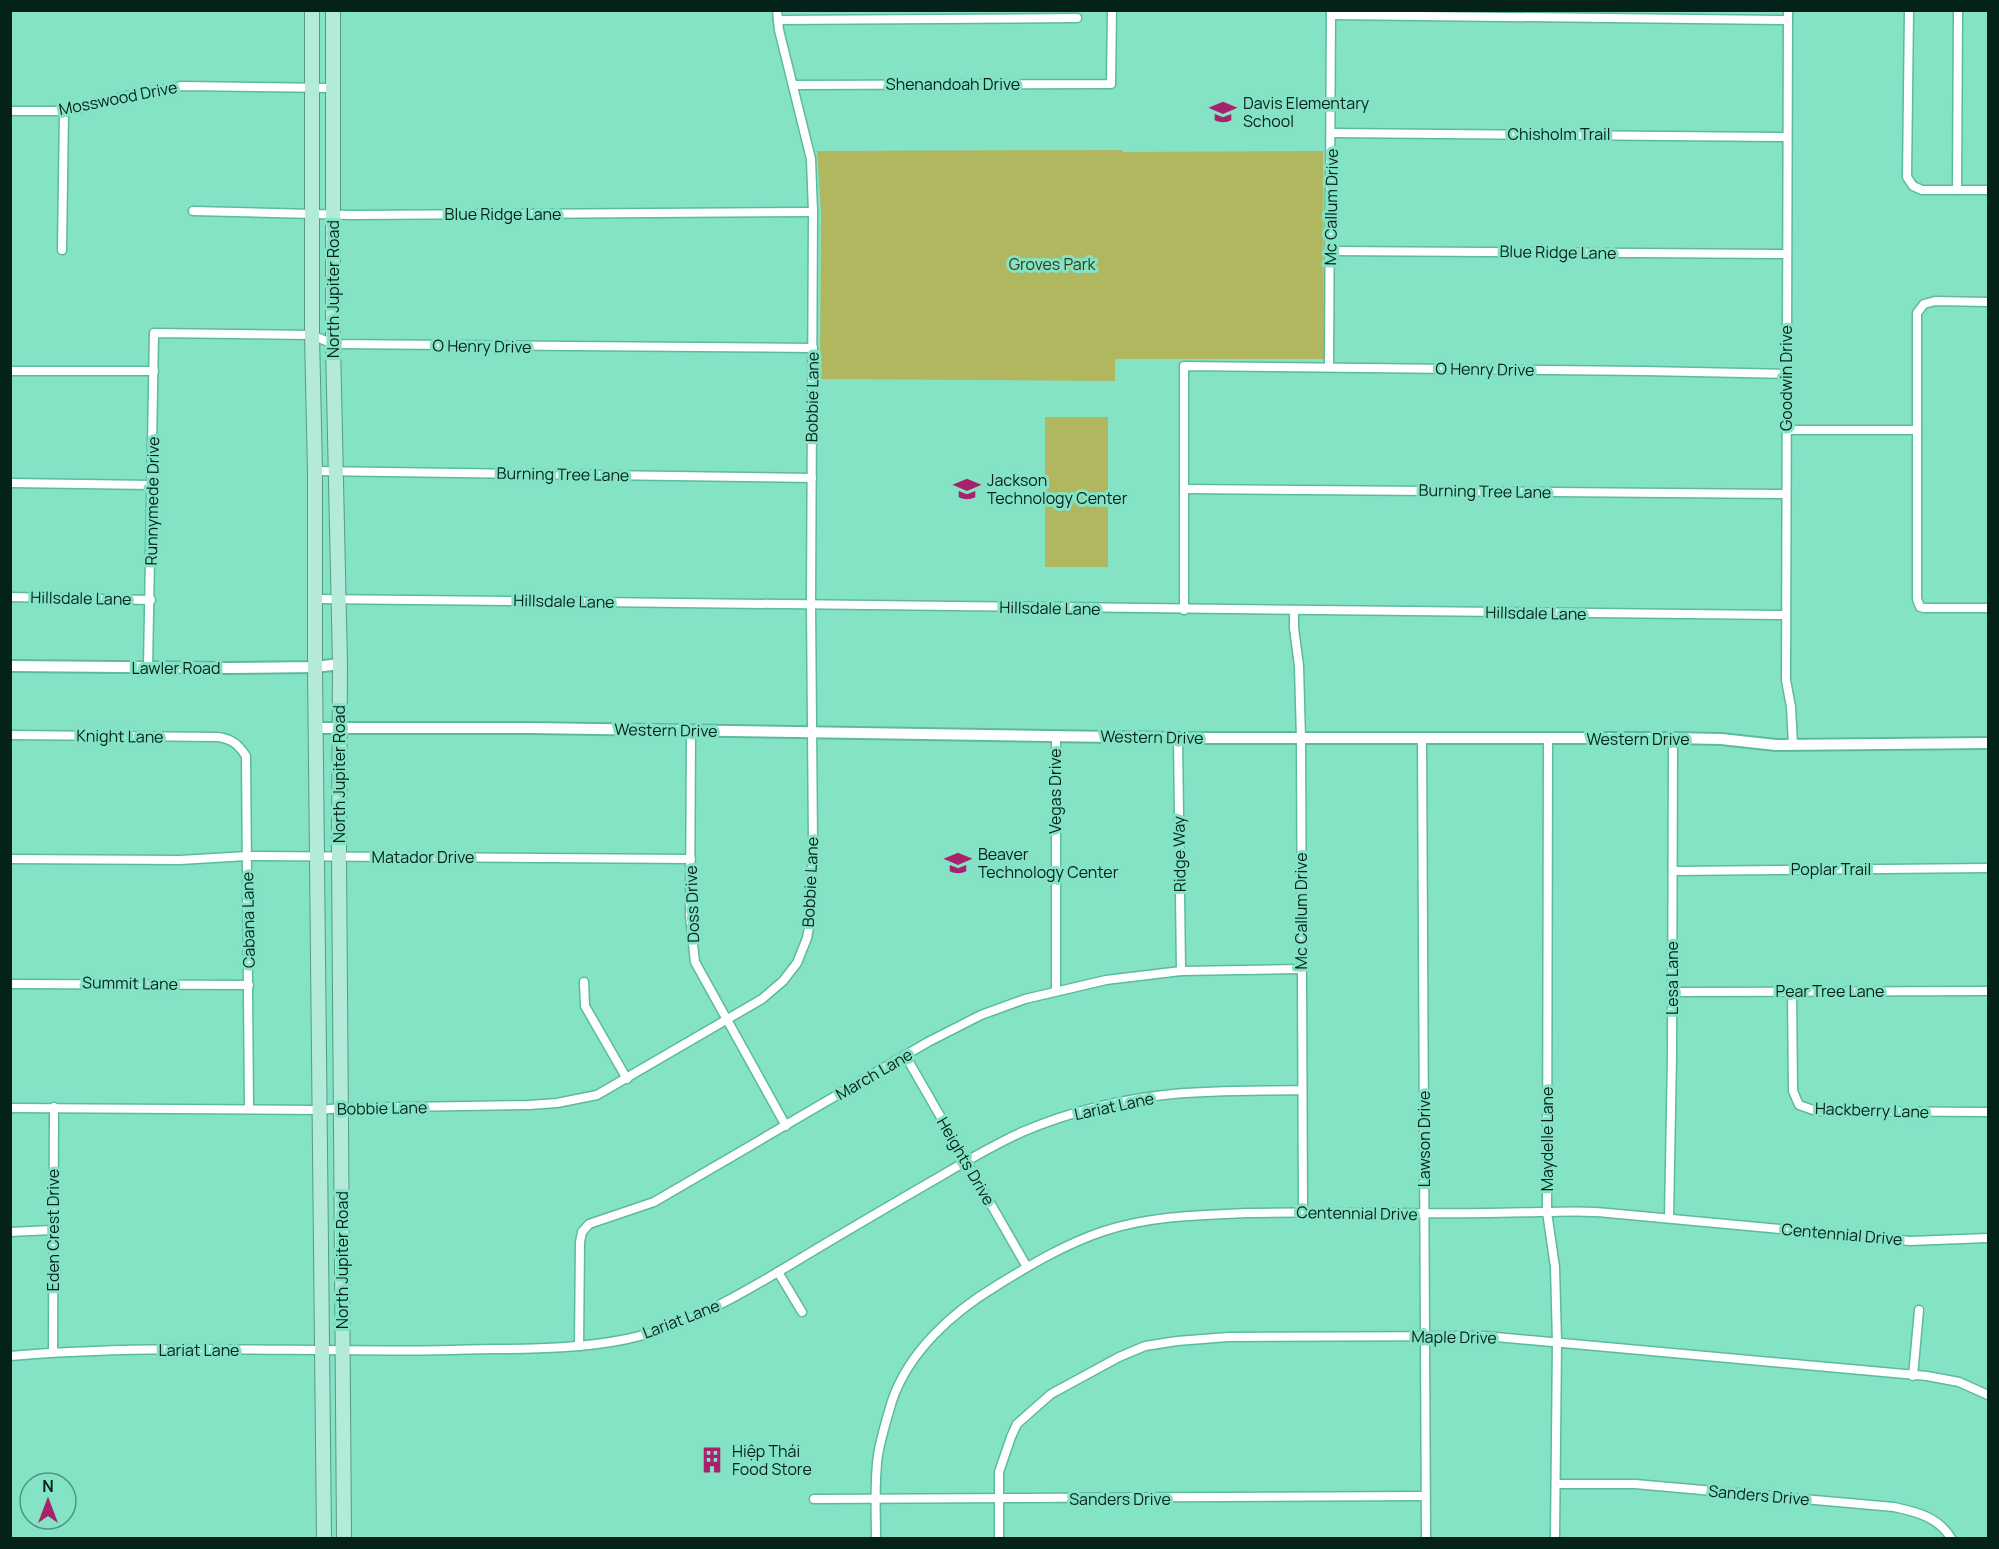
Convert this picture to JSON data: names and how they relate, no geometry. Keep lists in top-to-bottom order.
{
  "streets": {
    "main road": ["North Jupiter Road"],
    "street": [
      "Shenandoah Drive",
      "Mosswood Drive",
      "Chisholm Trail",
      "Mc Callum Drive",
      "Blue Ridge Lane",
      "O Henry Drive",
      "Goodwin Drive",
      "Bobbie Lane",
      "Burning Tree Lane",
      "Runnymede Drive",
      "Hillsdale Lane",
      "Lawler Road",
      "Western Drive",
      "Knight Lane",
      "Vegas Drive",
      "Ridge Way",
      "Matador Drive",
      "Poplar Trail",
      "Doss Drive",
      "Cabana Lane",
      "Lesa Lane",
      "Summit Lane",
      "Pear Tree Lane",
      "March Lane",
      "Lariat Lane",
      "Hackberry Lane",
      "Lawson Drive",
      "Maydelle Lane",
      "Heights Drive",
      "Centennial Drive",
      "Eden Crest Drive",
      "Maple Drive",
      "Sanders Drive"
    ]
  },
  "crossings": [
    ["Shenandoah Drive", "Bobbie Lane"],
    ["Mosswood Drive", "North Jupiter Road"],
    ["Chisholm Trail", "Mc Callum Drive"],
    ["Chisholm Trail", "Goodwin Drive"],
    ["Mc Callum Drive", "Blue Ridge Lane"],
    ["Mc Callum Drive", "O Henry Drive"],
    ["Mc Callum Drive", "Hillsdale Lane"],
    ["Mc Callum Drive", "Western Drive"],
    ["Mc Callum Drive", "March Lane"],
    ["Mc Callum Drive", "Lariat Lane"],
    ["Mc Callum Drive", "Centennial Drive"],
    ["Blue Ridge Lane", "North Jupiter Road"],
    ["Blue Ridge Lane", "Goodwin Drive"],
    ["Blue Ridge Lane", "Bobbie Lane"],
    ["North Jupiter Road", "O Henry Drive"],
    ["North Jupiter Road", "Bobbie Lane"],
    ["North Jupiter Road", "Burning Tree Lane"],
    ["North Jupiter Road", "Hillsdale Lane"],
    ["North Jupiter Road", "Lawler Road"],
    ["North Jupiter Road", "Western Drive"],
    ["North Jupiter Road", "Matador Drive"],
    ["North Jupiter Road", "Lariat Lane"],
    ["O Henry Drive", "Goodwin Drive"],
    ["O Henry Drive", "Bobbie Lane"],
    ["O Henry Drive", "Burning Tree Lane"],
    ["O Henry Drive", "Runnymede Drive"],
    ["Goodwin Drive", "Burning Tree Lane"],
    ["Goodwin Drive", "Hillsdale Lane"],
    ["Goodwin Drive", "Western Drive"],
    ["Bobbie Lane", "Burning Tree Lane"],
    ["Bobbie Lane", "Hillsdale Lane"],
    ["Bobbie Lane", "Western Drive"],
    ["Bobbie Lane", "Doss Drive"],
    ["Bobbie Lane", "Cabana Lane"],
    ["Bobbie Lane", "Eden Crest Drive"],
    ["Runnymede Drive", "Hillsdale Lane"],
    ["Runnymede Drive", "Lawler Road"],
    ["Western Drive", "Vegas Drive"],
    ["Western Drive", "Ridge Way"],
    ["Western Drive", "Doss Drive"],
    ["Western Drive", "Lesa Lane"],
    ["Western Drive", "Lawson Drive"],
    ["Western Drive", "Maydelle Lane"],
    ["Knight Lane", "Cabana Lane"],
    ["Vegas Drive", "March Lane"],
    ["Ridge Way", "March Lane"],
    ["Matador Drive", "Doss Drive"],
    ["Matador Drive", "Cabana Lane"],
    ["Poplar Trail", "Lesa Lane"],
    ["Doss Drive", "March Lane"],
    ["Cabana Lane", "Summit Lane"],
    ["Lesa Lane", "Pear Tree Lane"],
    ["Lesa Lane", "Centennial Drive"],
    ["Pear Tree Lane", "Hackberry Lane"],
    ["March Lane", "Lariat Lane"],
    ["March Lane", "Heights Drive"],
    ["Lariat Lane", "Heights Drive"],
    ["Lariat Lane", "Eden Crest Drive"],
    ["Lawson Drive", "Centennial Drive"],
    ["Lawson Drive", "Maple Drive"],
    ["Lawson Drive", "Sanders Drive"],
    ["Maydelle Lane", "Centennial Drive"],
    ["Maydelle Lane", "Maple Drive"],
    ["Maydelle Lane", "Sanders Drive"],
    ["Heights Drive", "Centennial Drive"],
    ["Centennial Drive", "Sanders Drive"],
    ["Maple Drive", "Sanders Drive"]
  ],
  "parks": ["Groves Park"],
  "places": {
    "school or university": ["Davis Elementary School", "Jackson Technology Center", "Beaver Technology Center"],
    "building": ["Hiệp Thái Food Store"]
  },
  "north": "top"
}
